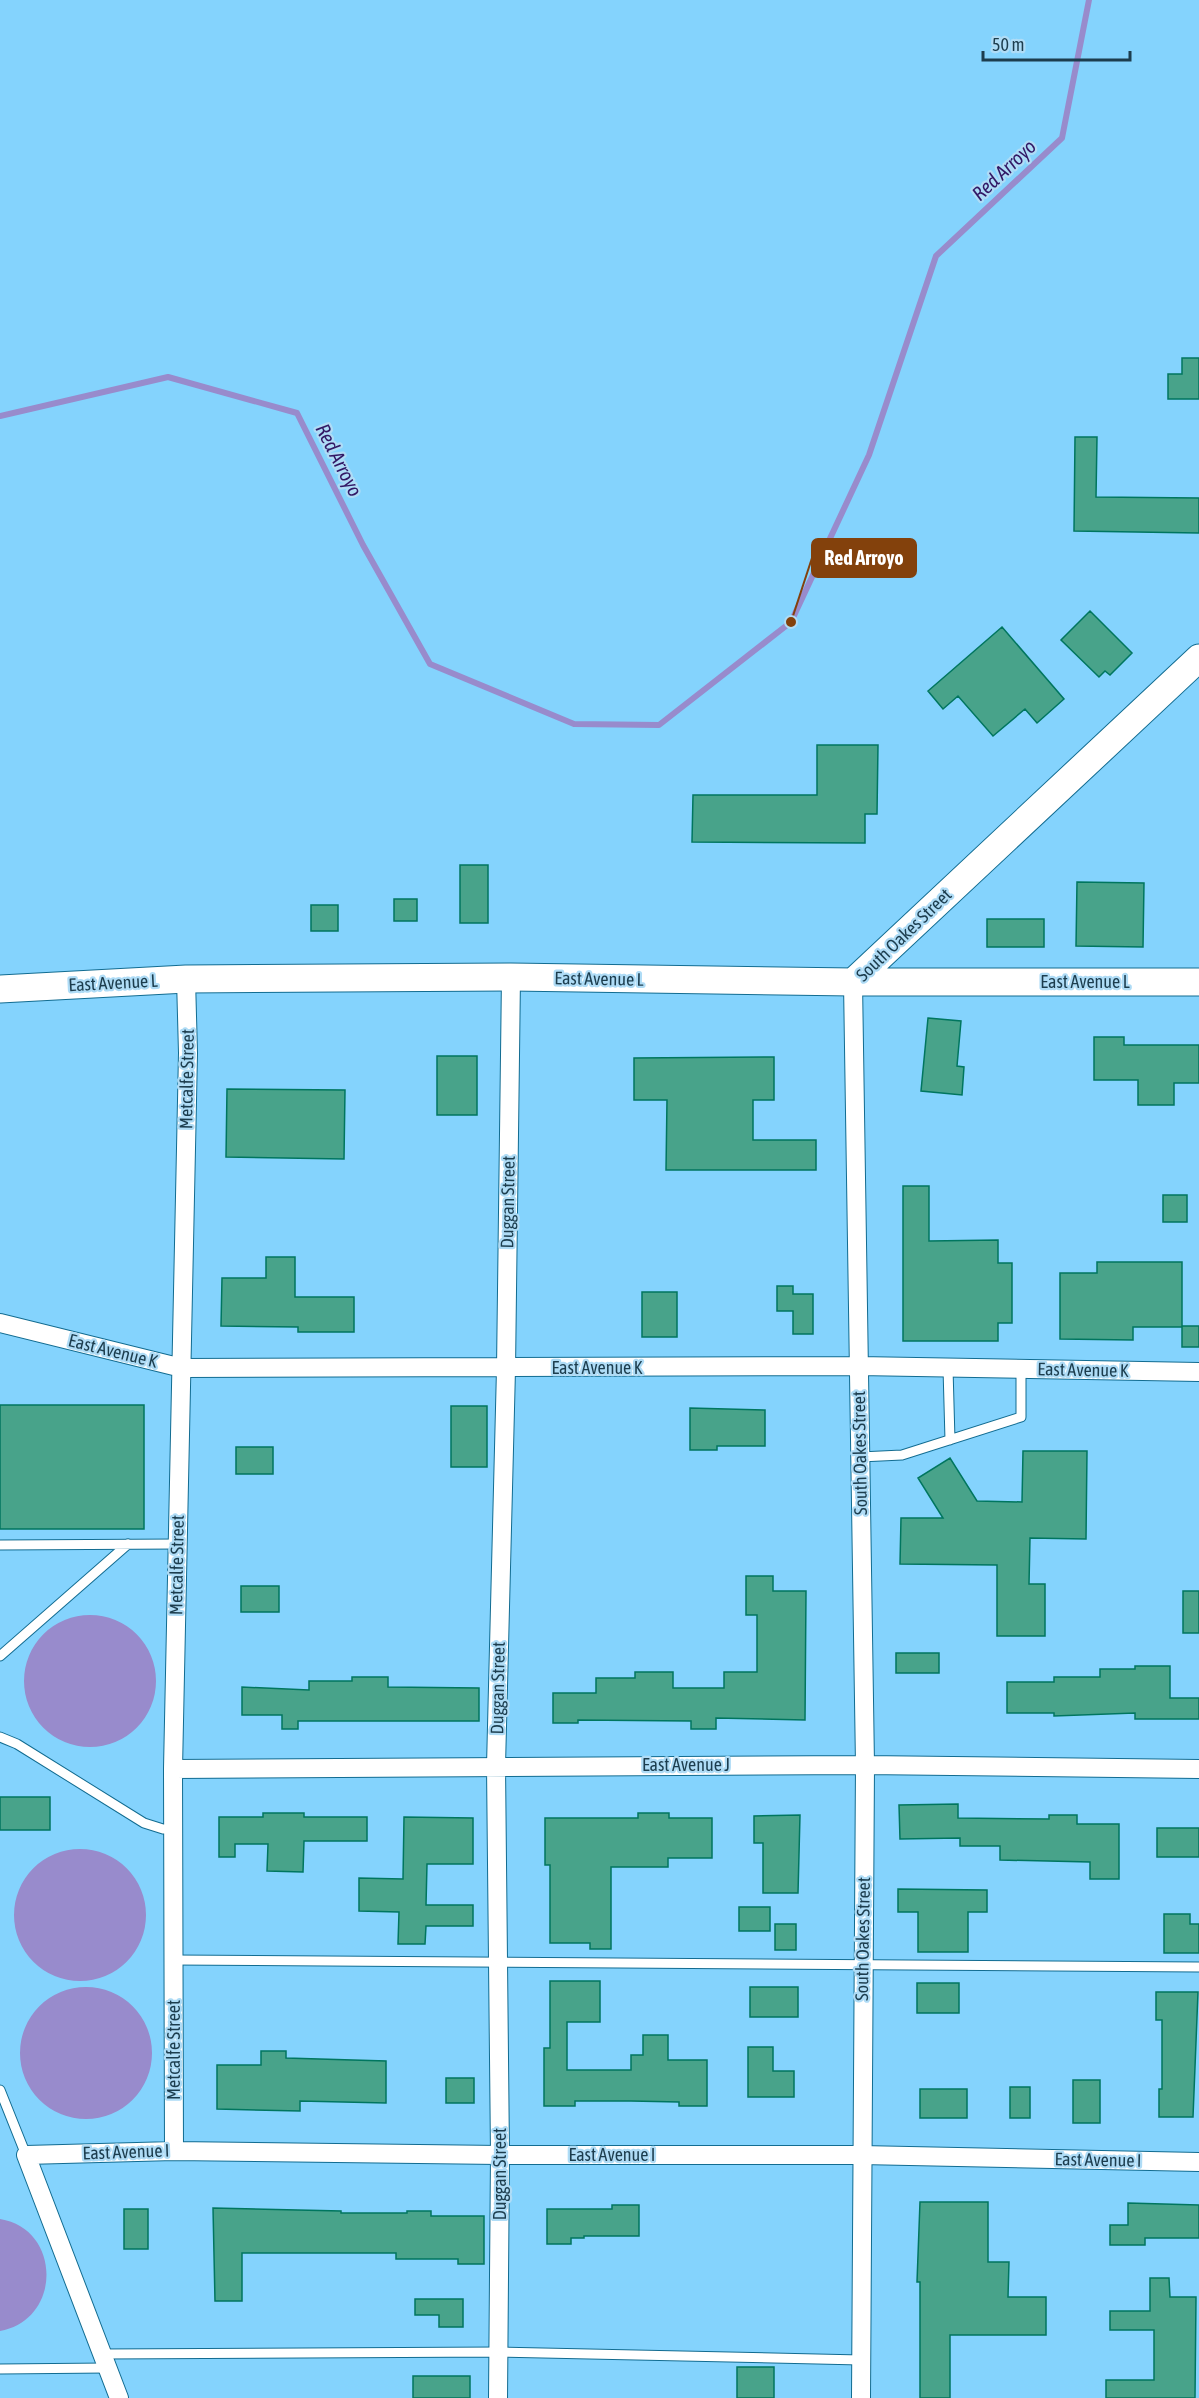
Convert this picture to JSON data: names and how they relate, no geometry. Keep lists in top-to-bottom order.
{
  "streets": {
    "main road": ["South Oakes Street", "East Avenue L"],
    "street": [
      "Metcalfe Street",
      "Duggan Street",
      "East Avenue K",
      "East Avenue J",
      "East Avenue I"
    ]
  },
  "crossings": [
    ["South Oakes Street", "East Avenue L"],
    ["South Oakes Street", "East Avenue K"],
    ["South Oakes Street", "East Avenue J"],
    ["South Oakes Street", "East Avenue I"],
    ["East Avenue L", "Metcalfe Street"],
    ["East Avenue L", "Duggan Street"],
    ["Metcalfe Street", "East Avenue K"],
    ["Metcalfe Street", "East Avenue J"],
    ["Metcalfe Street", "East Avenue I"],
    ["Duggan Street", "East Avenue K"],
    ["Duggan Street", "East Avenue J"],
    ["Duggan Street", "East Avenue I"]
  ],
  "water": ["Red Arroyo"],
  "places": ["Red Arroyo"],
  "scale_bar": "50 m"
}
